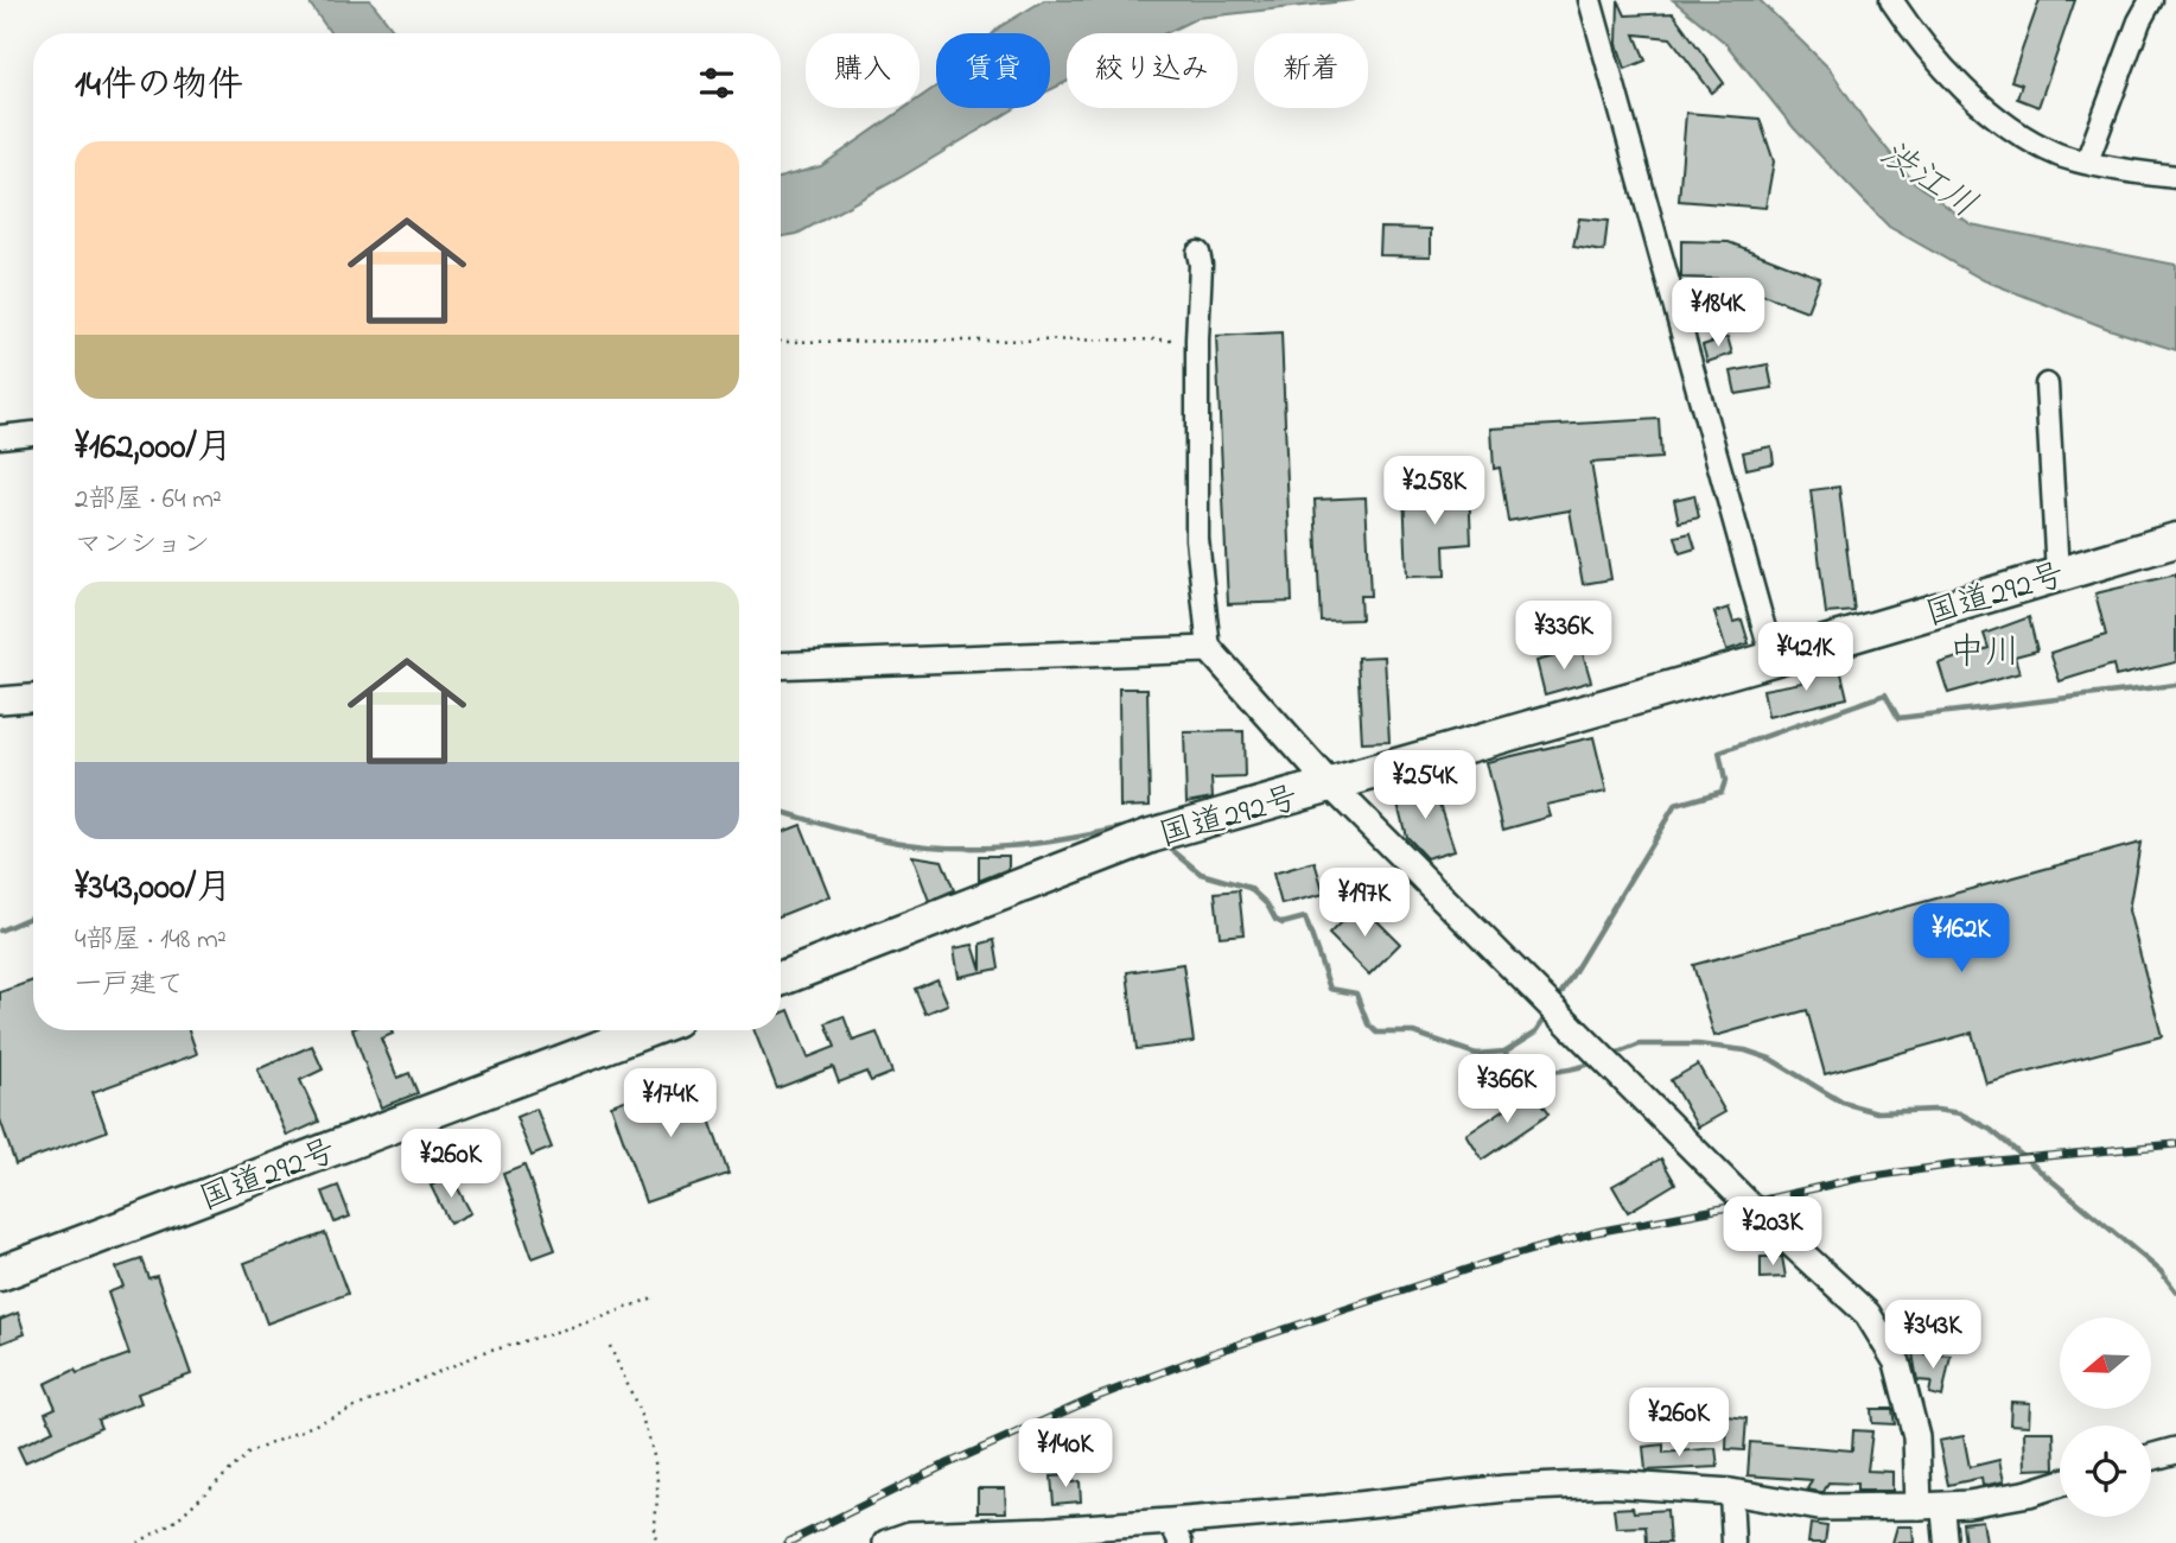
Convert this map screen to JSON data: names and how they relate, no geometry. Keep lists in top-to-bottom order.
{
  "streets": {
    "highway": ["国道292号"]
  },
  "districts": ["中川"],
  "water": ["渋江川"],
  "north": "left",
  "page": {
    "chip": [
      "購入",
      "賃貸",
      "絞り込み",
      "新着"
    ],
    "heading": "14件の物件",
    "list": [
      {
        "name": "¥162,000/月",
        "note": "2部屋 · 64 m² · マンション"
      },
      {
        "name": "¥343,000/月",
        "note": "4部屋 · 148 m² · 一戸建て"
      }
    ],
    "price": [
      "¥184K",
      "¥258K",
      "¥336K",
      "¥421K",
      "¥254K",
      "¥197K",
      "¥162K",
      "¥366K",
      "¥174K",
      "¥260K",
      "¥203K",
      "¥343K",
      "¥260K",
      "¥140K"
    ]
  }
}
